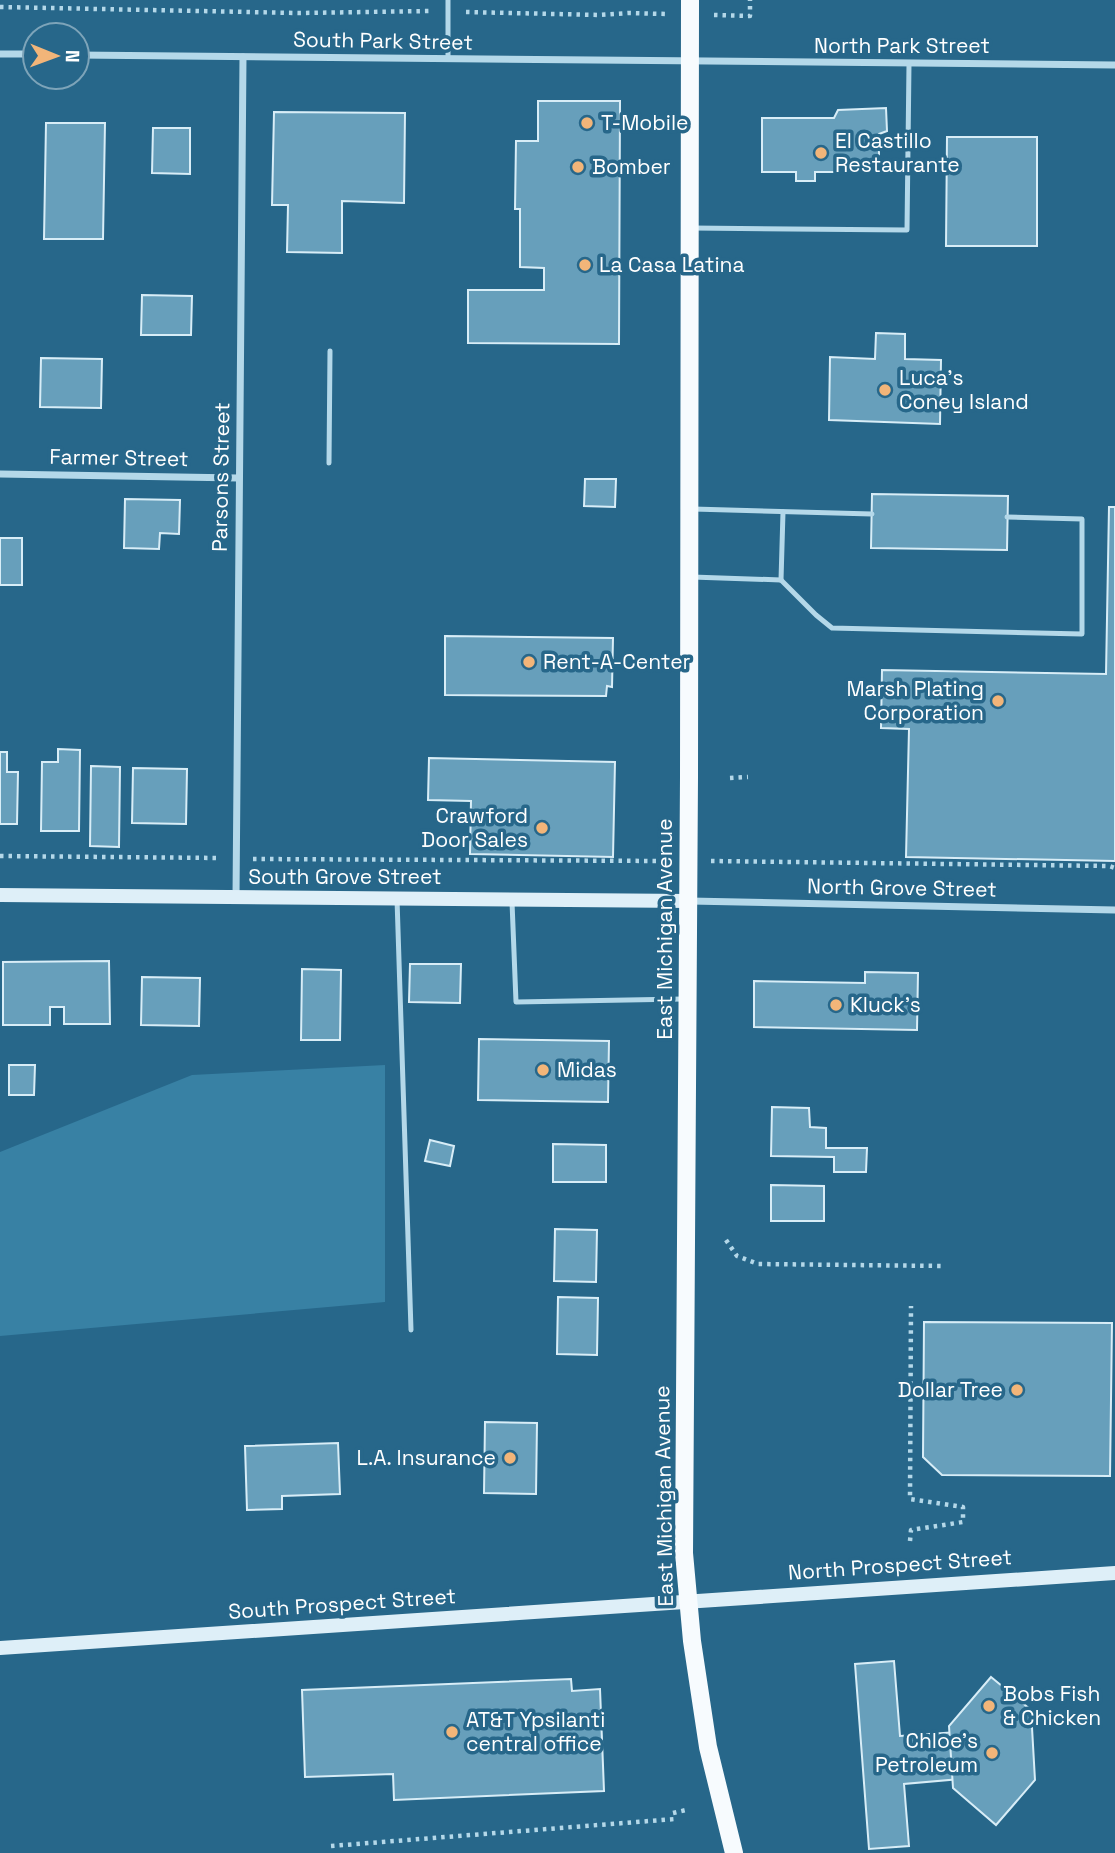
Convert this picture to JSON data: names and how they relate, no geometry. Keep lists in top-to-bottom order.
{
  "streets": {
    "main road": [
      "South Grove Street",
      "East Michigan Avenue",
      "North Prospect Street",
      "South Prospect Street"
    ],
    "street": [
      "South Park Street",
      "North Park Street",
      "Farmer Street",
      "Parsons Street",
      "North Grove Street"
    ]
  },
  "crossings": [
    ["South Park Street", "North Park Street"],
    ["South Park Street", "Parsons Street"],
    ["South Park Street", "East Michigan Avenue"],
    ["North Park Street", "East Michigan Avenue"],
    ["Farmer Street", "Parsons Street"],
    ["Parsons Street", "South Grove Street"],
    ["South Grove Street", "North Grove Street"],
    ["South Grove Street", "East Michigan Avenue"],
    ["North Grove Street", "East Michigan Avenue"],
    ["East Michigan Avenue", "North Prospect Street"],
    ["East Michigan Avenue", "South Prospect Street"],
    ["North Prospect Street", "South Prospect Street"]
  ],
  "places": [
    "T-Mobile",
    "El Castillo Restaurante",
    "Bomber",
    "La Casa Latina",
    "Luca's Coney Island",
    "Rent-A-Center",
    "Marsh Plating Corporation",
    "Crawford Door Sales",
    "Kluck's",
    "Midas",
    "Dollar Tree",
    "L.A. Insurance",
    "Bobs Fish & Chicken",
    "AT&T Ypsilanti central office",
    "Chloe's Petroleum"
  ],
  "north": "right"
}
